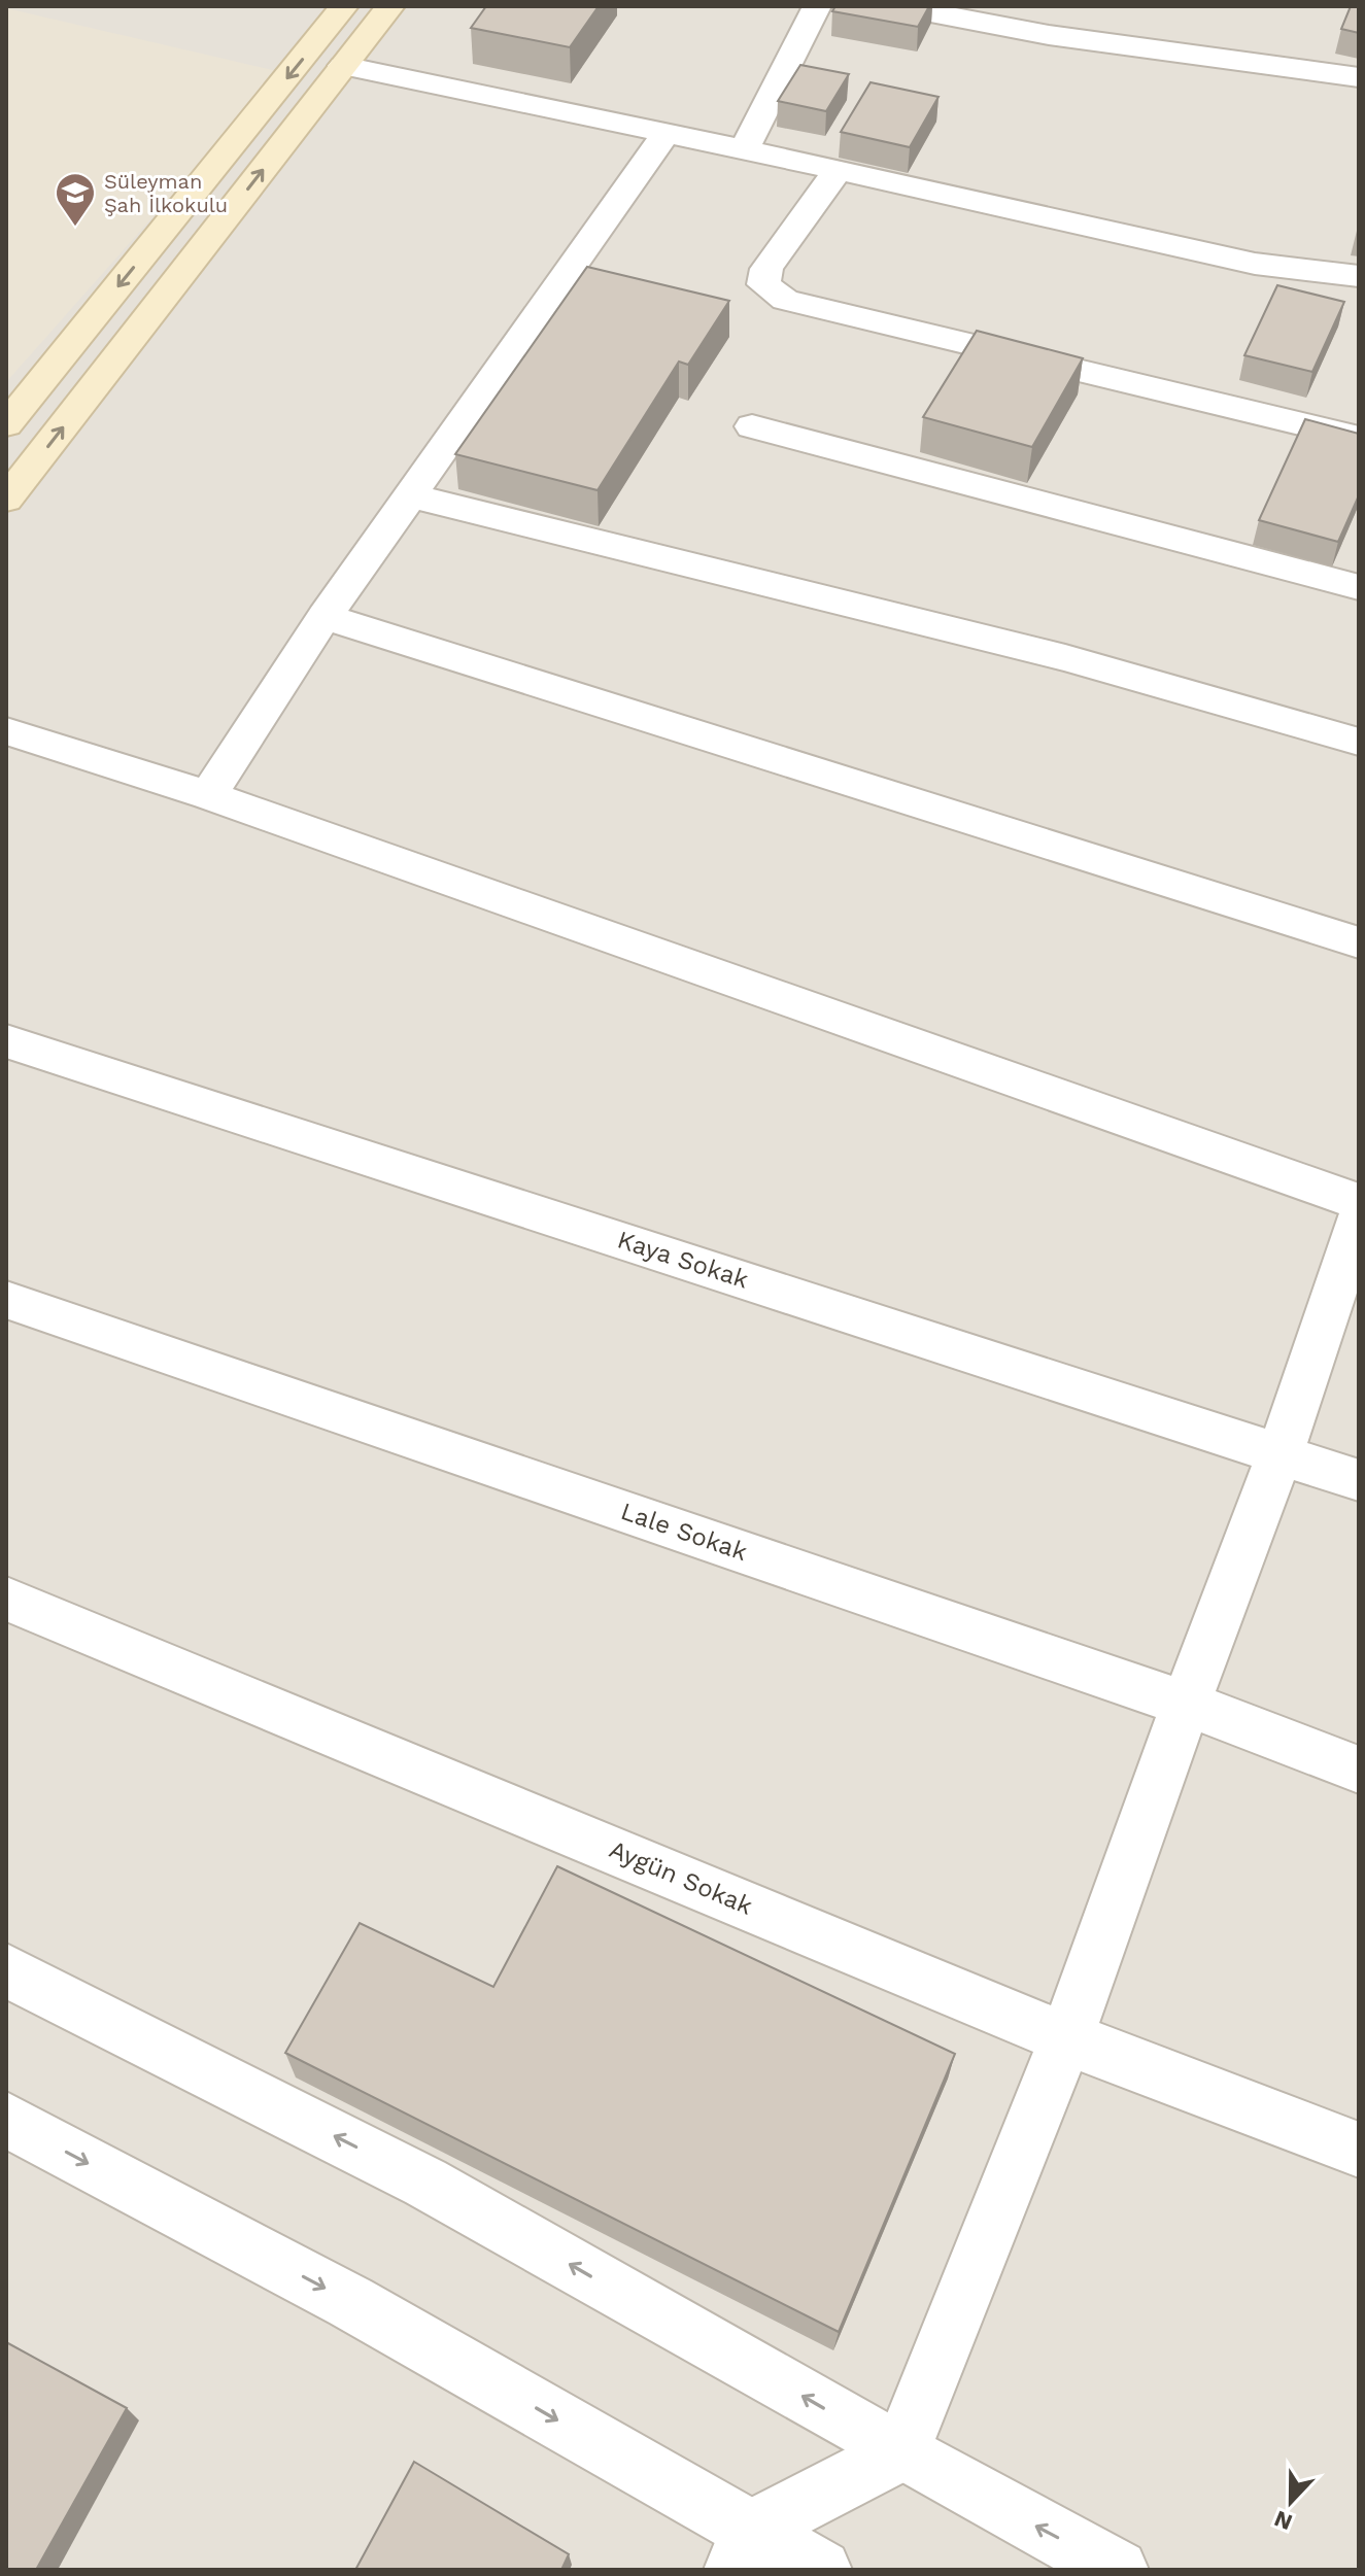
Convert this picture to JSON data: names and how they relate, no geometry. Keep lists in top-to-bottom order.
{
  "streets": {
    "street": ["Kaya Sokak", "Lale Sokak", "Aygün Sokak"]
  },
  "places": {
    "school or university": ["Süleyman Şah İlkokulu"]
  },
  "north": "bottom"
}
